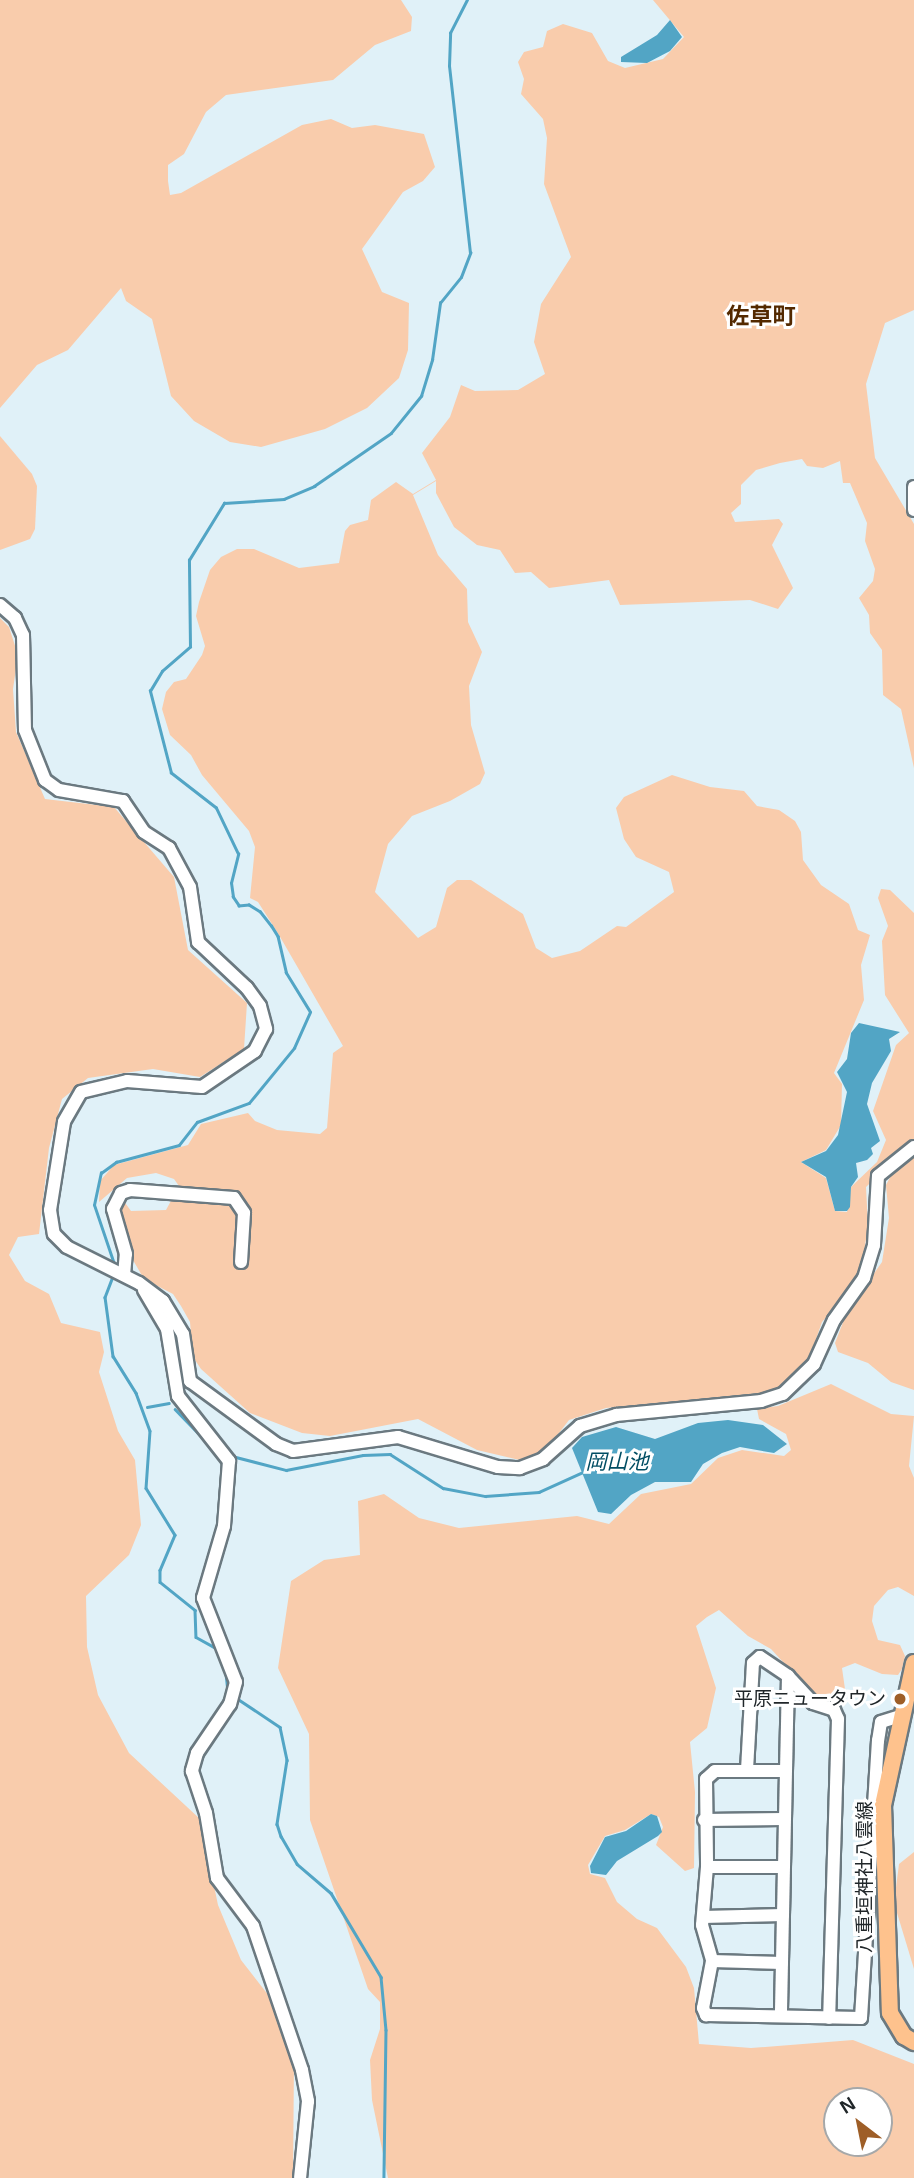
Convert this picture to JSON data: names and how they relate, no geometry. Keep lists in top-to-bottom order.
{
  "streets": {
    "main road": ["八重垣神社八雲線"]
  },
  "districts": ["佐草町"],
  "water": ["岡山池"],
  "places": ["平原ニュータウン"],
  "north": "top left"
}
